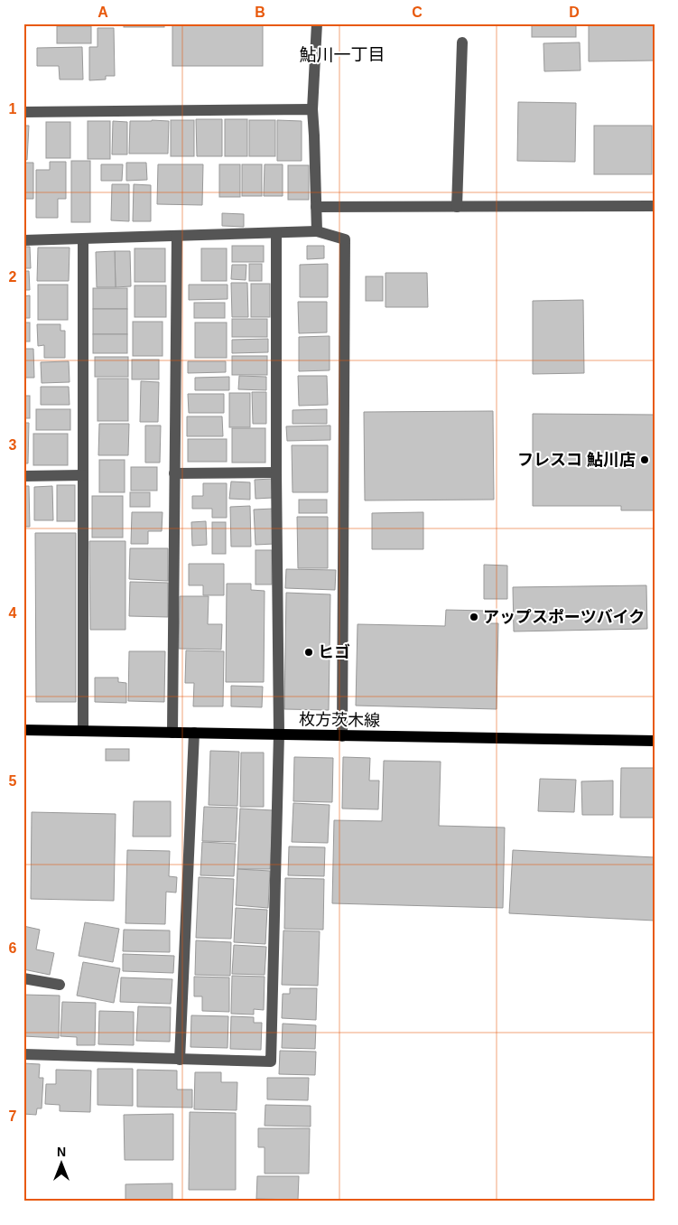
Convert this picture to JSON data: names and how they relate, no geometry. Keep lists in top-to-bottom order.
{
  "streets": {
    "main road": ["枚方茨木線"]
  },
  "districts": ["鮎川一丁目"],
  "places": ["フレスコ 鮎川店", "アップスポーツバイク", "ヒゴ"],
  "north": "top",
  "grid": {
    "columns": [
      "A",
      "B",
      "C",
      "D"
    ],
    "rows": [
      "1",
      "2",
      "3",
      "4",
      "5",
      "6",
      "7"
    ]
  }
}
